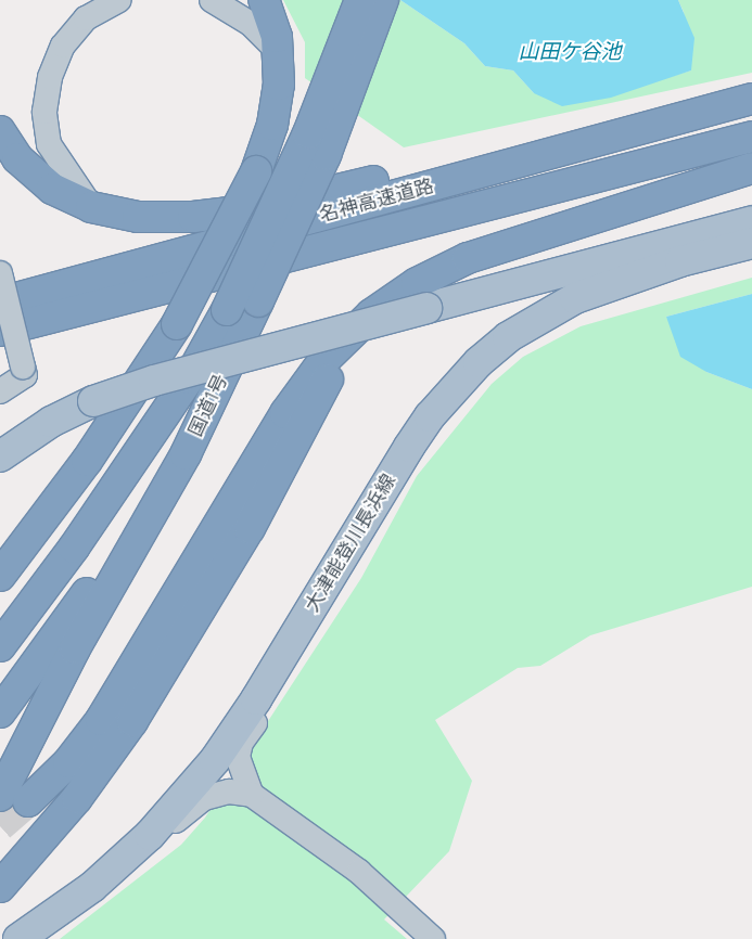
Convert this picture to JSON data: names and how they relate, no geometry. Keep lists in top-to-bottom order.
{
  "streets": {
    "highway": ["名神高速道路", "国道1号"],
    "main road": ["大津能登川長浜線"]
  },
  "water": ["山田ケ谷池"]
}
